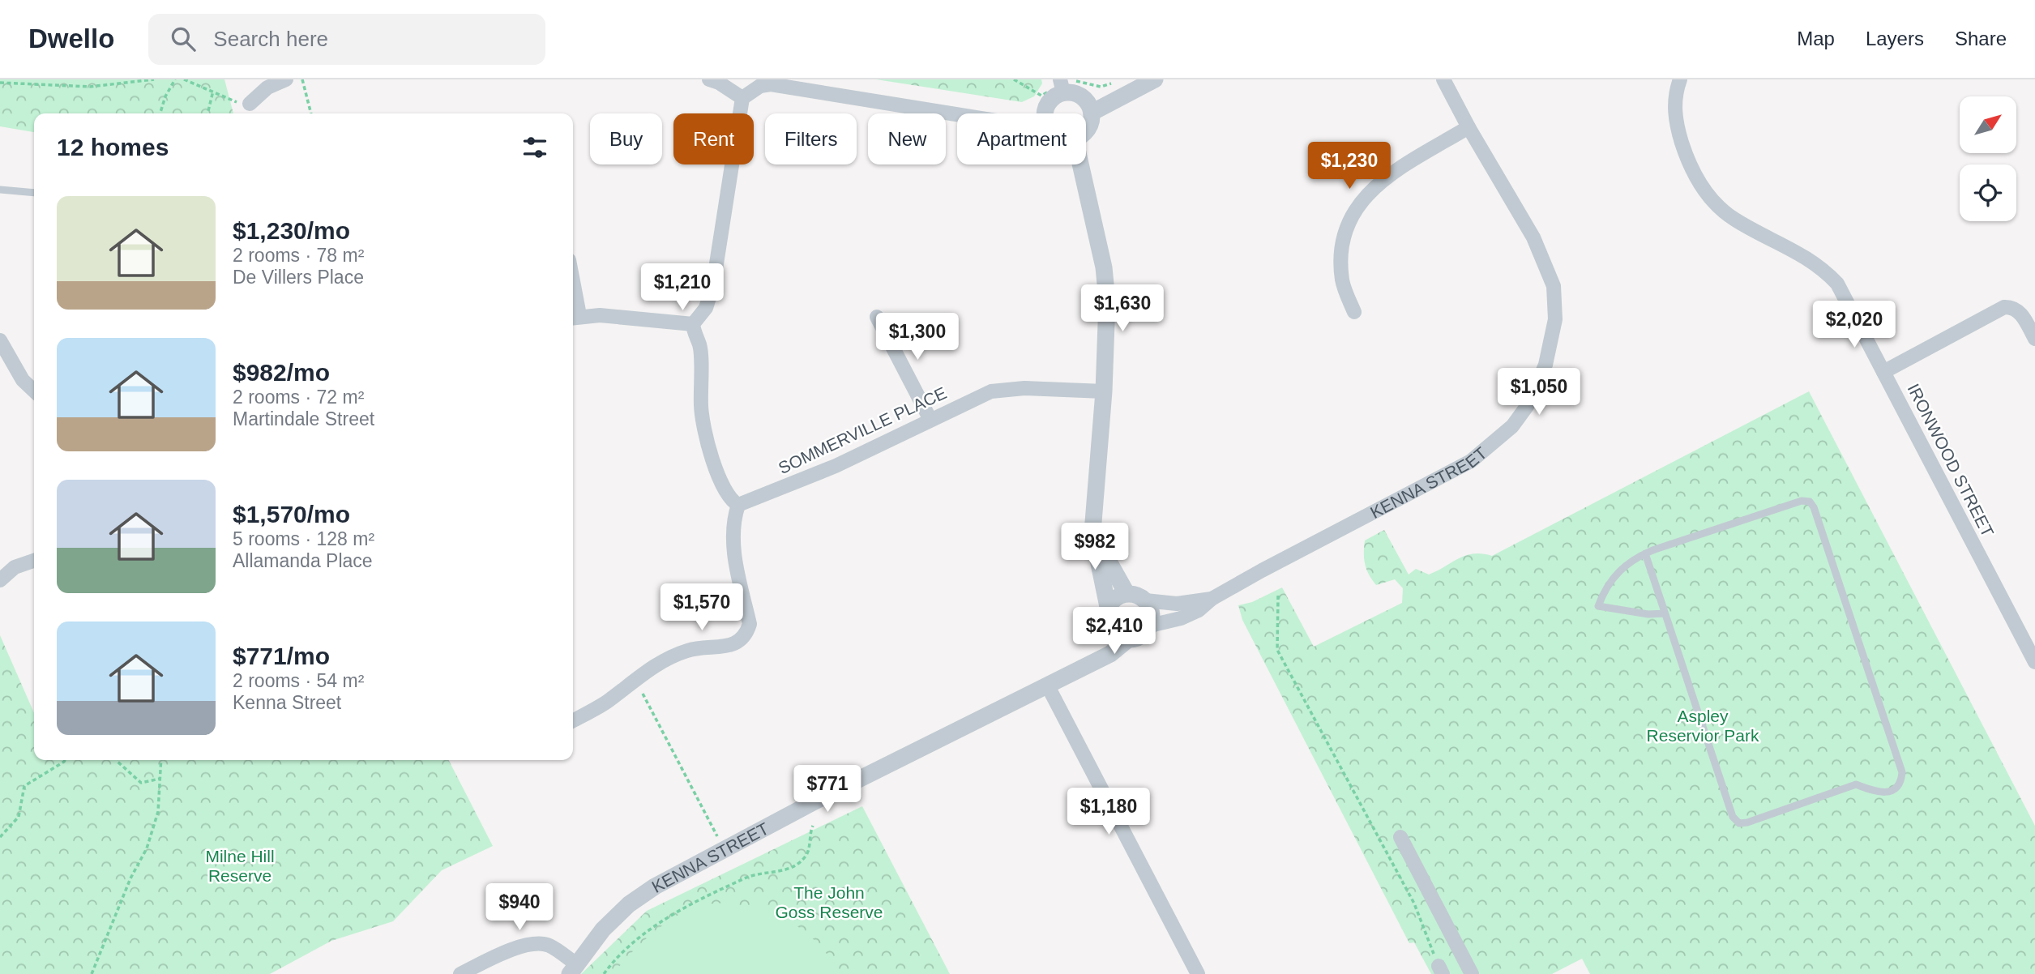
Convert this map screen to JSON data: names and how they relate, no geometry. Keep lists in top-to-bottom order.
{
  "streets": {
    "street": ["SOMMERVILLE PLACE", "IRONWOOD STREET", "KENNA STREET"]
  },
  "parks": ["Aspley Reservior Park", "Milne Hill Reserve", "The John Goss Reserve"],
  "north": "top right",
  "page": {
    "header": "Dwello",
    "search": "Search here",
    "nav": ["Map", "Layers", "Share"],
    "chip": [
      "Buy",
      "Rent",
      "Filters",
      "New",
      "Apartment"
    ],
    "heading": "12 homes",
    "price": [
      "$1,230",
      "$1,210",
      "$1,630",
      "$2,020",
      "$1,300",
      "$1,050",
      "$982",
      "$1,570",
      "$2,410",
      "$771",
      "$1,180",
      "$940"
    ],
    "list": [
      {
        "name": "$1,230/mo",
        "note": "2 rooms · 78 m² · De Villers Place"
      },
      {
        "name": "$982/mo",
        "note": "2 rooms · 72 m² · Martindale Street"
      },
      {
        "name": "$1,570/mo",
        "note": "5 rooms · 128 m² · Allamanda Place"
      },
      {
        "name": "$771/mo",
        "note": "2 rooms · 54 m² · Kenna Street"
      }
    ]
  }
}
